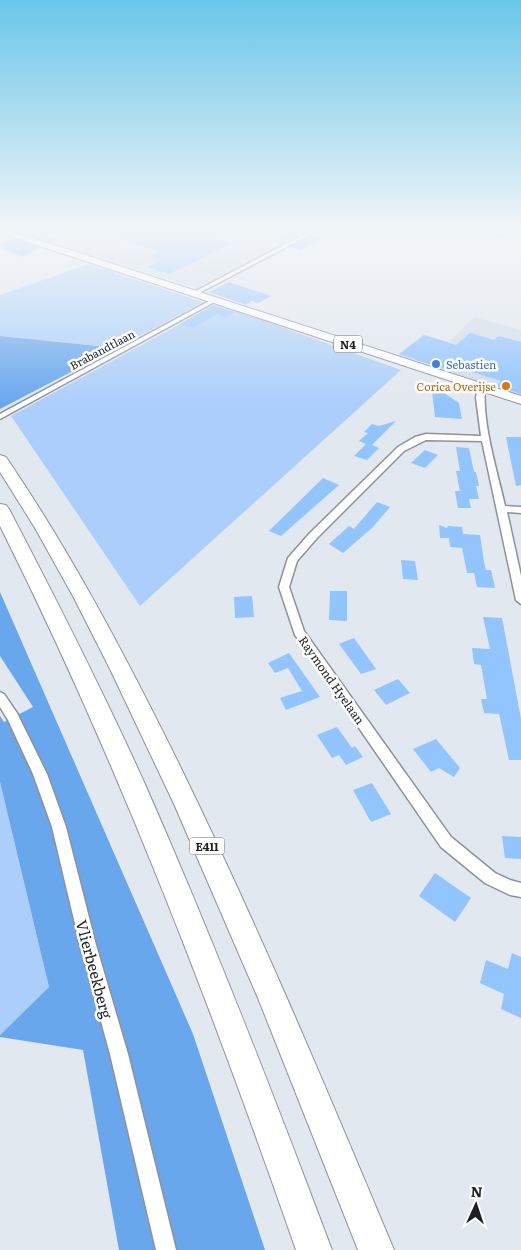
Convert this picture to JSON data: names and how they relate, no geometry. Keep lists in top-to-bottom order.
{
  "streets": {
    "highway": ["E411"],
    "main road": ["N4"],
    "street": ["Brabandtlaan", "Raymond Hyelaan", "Vlierbeekberg"]
  },
  "crossings": [
    ["N4", "Brabandtlaan"]
  ],
  "places": ["Sebastien", "Corica Overijse"],
  "north": "top"
}
